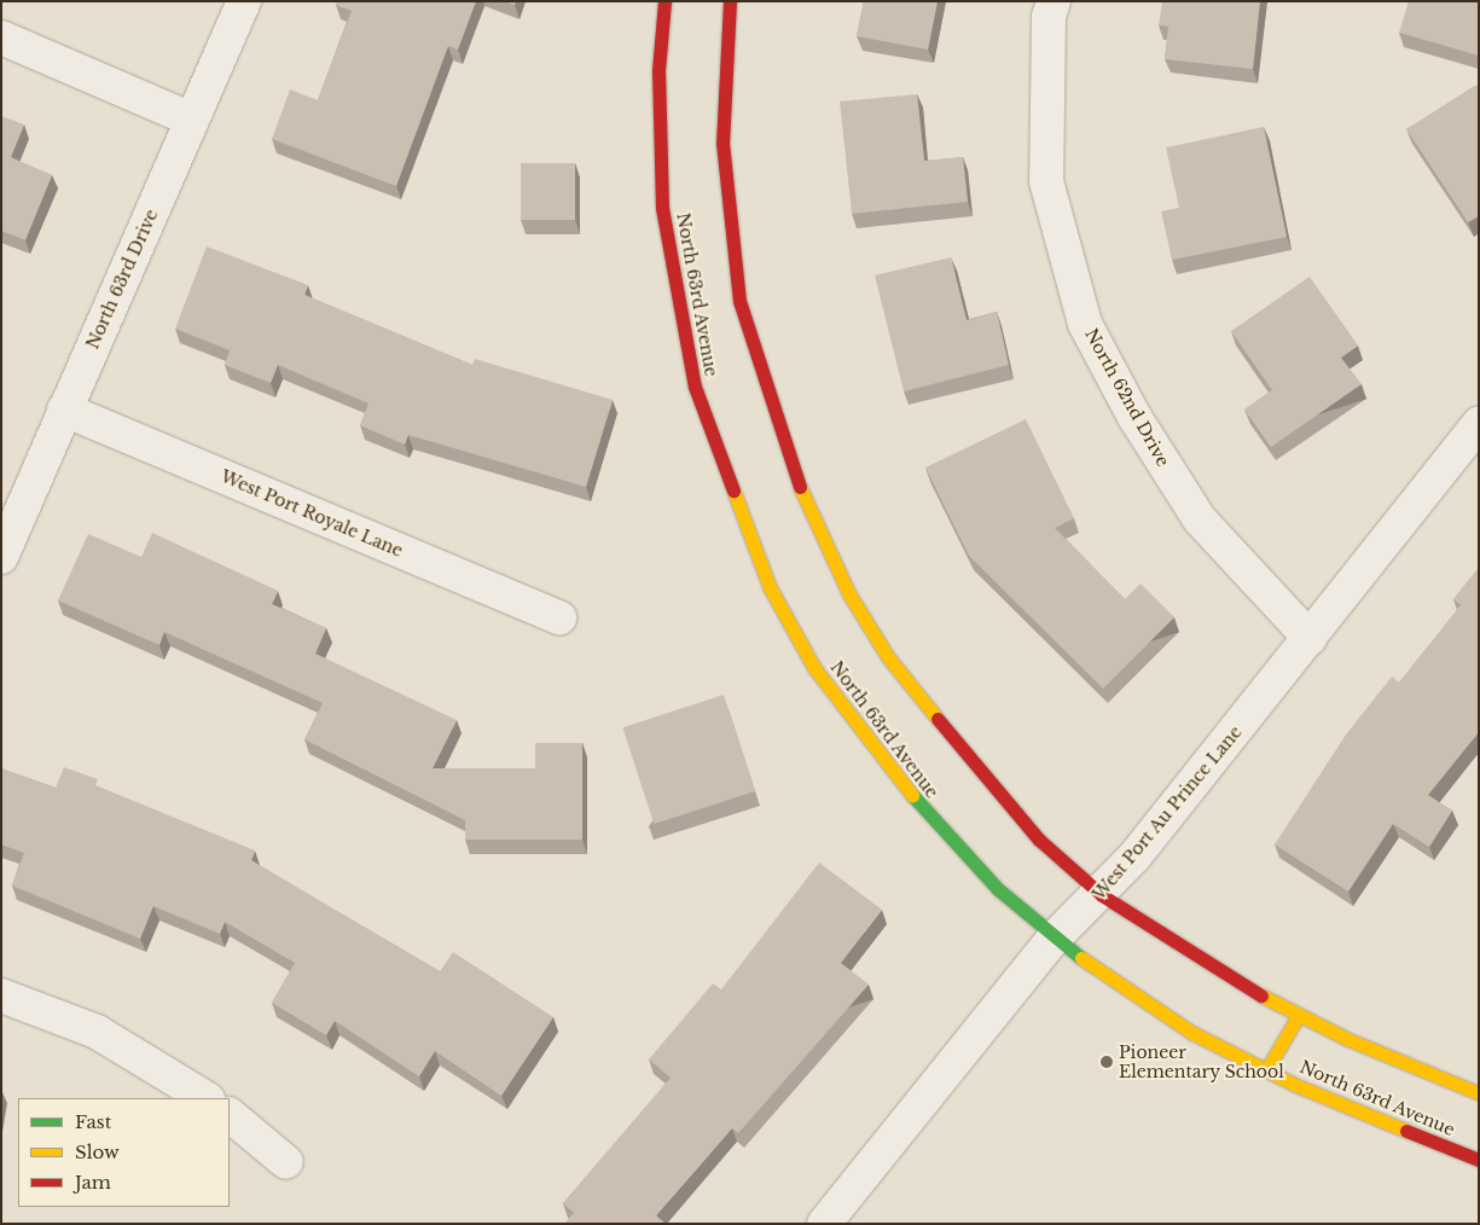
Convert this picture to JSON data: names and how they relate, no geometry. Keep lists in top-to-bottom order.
{
  "streets": {
    "street": [
      "North 63rd Drive",
      "North 63rd Avenue",
      "North 62nd Drive",
      "West Port Royale Lane",
      "West Port Au Prince Lane"
    ]
  },
  "crossings": [
    ["North 63rd Drive", "West Port Royale Lane"],
    ["North 63rd Avenue", "West Port Au Prince Lane"],
    ["North 62nd Drive", "West Port Au Prince Lane"]
  ],
  "places": ["Pioneer Elementary School"],
  "legend": ["Fast", "Slow", "Jam"]
}
